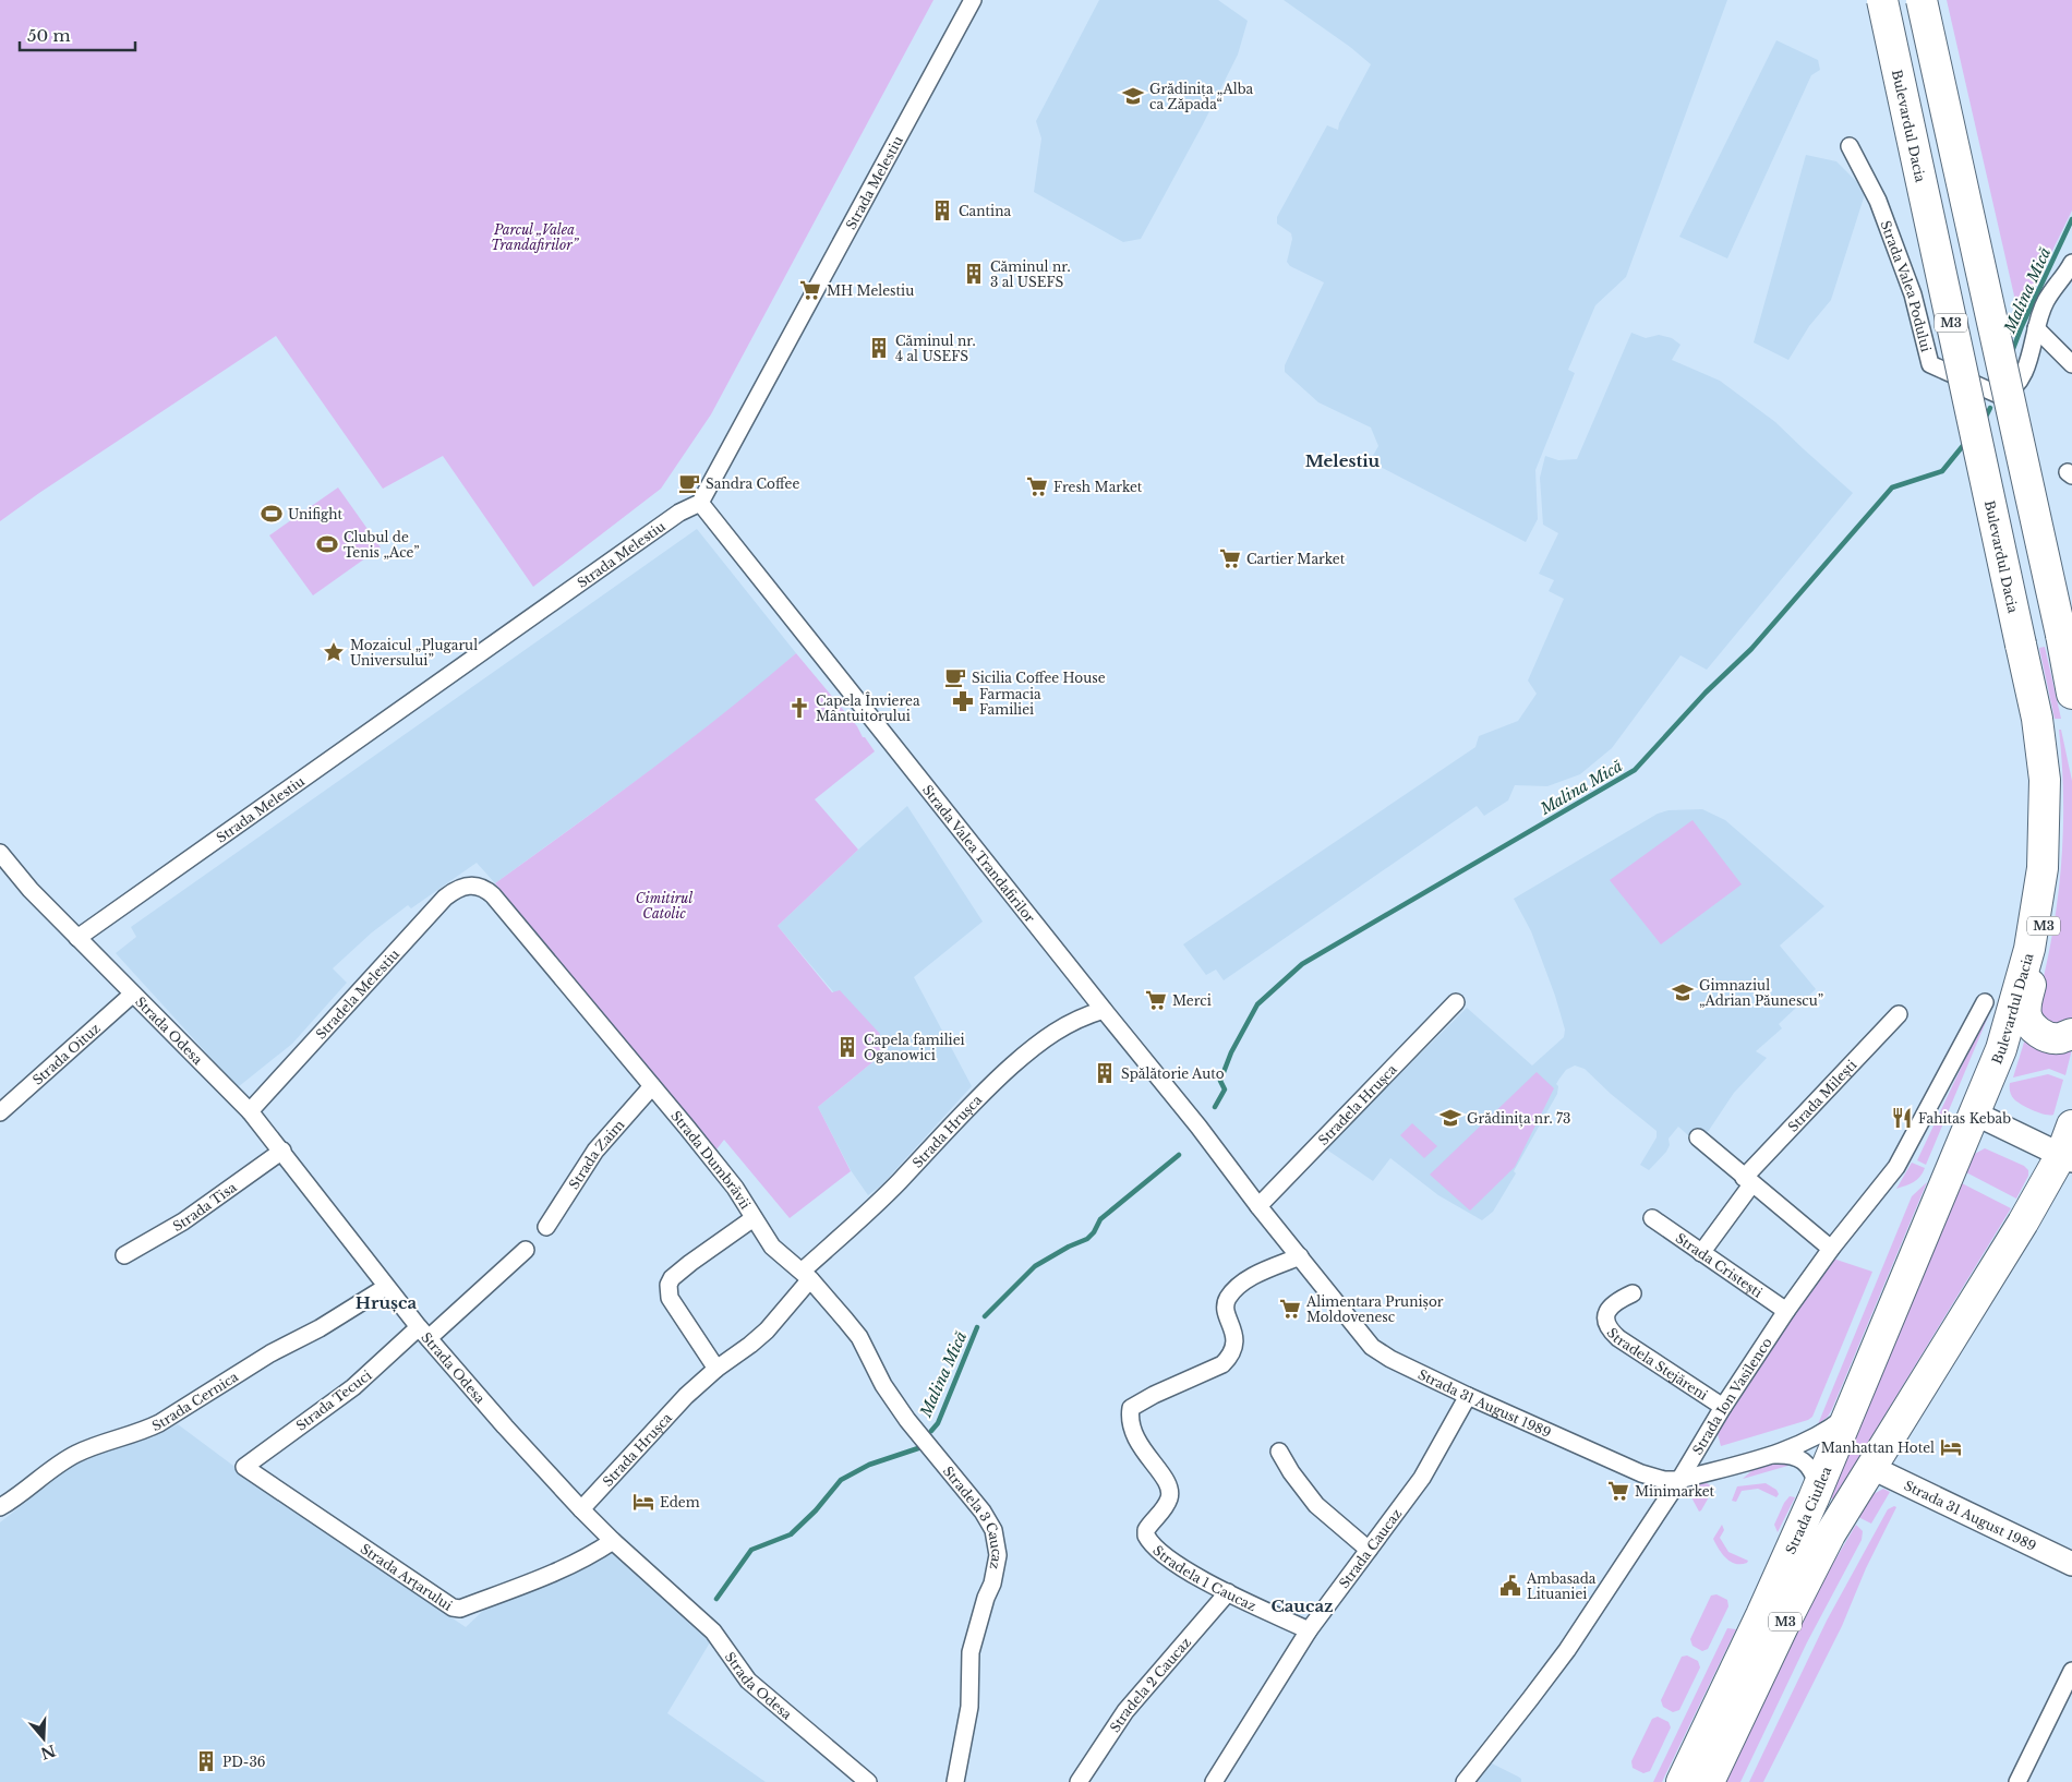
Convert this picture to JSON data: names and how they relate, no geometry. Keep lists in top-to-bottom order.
{
  "streets": {
    "highway": ["Bulevardul Dacia", "M3", "Strada Ciuflea"],
    "street": [
      "Strada Melestiu",
      "Strada Valea Podului",
      "Strada Valea Trandafirilor",
      "Stradela Melestiu",
      "Strada Odesa",
      "Strada Oituz",
      "Strada Milești",
      "Stradela Hrușca",
      "Strada Hrușca",
      "Strada Zaim",
      "Strada Dumbrăvii",
      "Strada Tisa",
      "Strada Cristești",
      "Stradela Stejăreni",
      "Strada Ion Vasilenco",
      "Strada Cernica",
      "Strada Tecuci",
      "Strada 31 August 1989",
      "Stradela 3 Caucaz",
      "Strada Caucaz",
      "Strada Arțarului",
      "Stradela 1 Caucaz",
      "Stradela 2 Caucaz"
    ]
  },
  "crossings": [
    ["Bulevardul Dacia", "M3"],
    ["Bulevardul Dacia", "Strada Ciuflea"],
    ["Strada Melestiu", "Strada Valea Trandafirilor"],
    ["Strada Melestiu", "Strada Odesa"],
    ["M3", "Strada Ciuflea"],
    ["Strada Valea Trandafirilor", "Stradela Hrușca"],
    ["Strada Valea Trandafirilor", "Strada Hrușca"],
    ["Strada Valea Trandafirilor", "Strada 31 August 1989"],
    ["Stradela Melestiu", "Strada Odesa"],
    ["Stradela Melestiu", "Strada Dumbrăvii"],
    ["Strada Odesa", "Strada Oituz"],
    ["Strada Odesa", "Strada Hrușca"],
    ["Strada Odesa", "Strada Tisa"],
    ["Strada Odesa", "Strada Cernica"],
    ["Strada Odesa", "Strada Tecuci"],
    ["Strada Odesa", "Strada Arțarului"],
    ["Strada Milești", "Strada Cristești"],
    ["Stradela Hrușca", "Strada 31 August 1989"],
    ["Strada Hrușca", "Strada Dumbrăvii"],
    ["Strada Zaim", "Strada Dumbrăvii"],
    ["Strada Dumbrăvii", "Stradela 3 Caucaz"],
    ["Strada Cristești", "Strada Ion Vasilenco"],
    ["Stradela Stejăreni", "Strada Ion Vasilenco"],
    ["Strada Ion Vasilenco", "Strada 31 August 1989"],
    ["Strada Tecuci", "Strada Arțarului"],
    ["Strada 31 August 1989", "Strada Ciuflea"],
    ["Strada 31 August 1989", "Strada Caucaz"],
    ["Strada 31 August 1989", "Stradela 1 Caucaz"],
    ["Strada Caucaz", "Stradela 1 Caucaz"],
    ["Stradela 1 Caucaz", "Stradela 2 Caucaz"]
  ],
  "districts": ["Melestiu", "Hrușca", "Caucaz"],
  "water": ["Malina Mică"],
  "parks": ["Parcul „Valea Trandafirilor”", "Cimitirul Catolic"],
  "places": {
    "school or university": ["Grădinița „Alba ca Zăpada“", "Gimnaziul „Adrian Păunescu”", "Grădinița nr. 73"],
    "building": [
      "Cantina",
      "Căminul nr. 3 al USEFS",
      "Căminul nr. 4 al USEFS",
      "Capela familiei Oganowici",
      "Spălătorie Auto",
      "PD-36"
    ],
    "supermarket": [
      "MH Melestiu",
      "Fresh Market",
      "Cartier Market",
      "Merci",
      "Alimentara Prunișor Moldovenesc",
      "Minimarket"
    ],
    "cafe": ["Sandra Coffee", "Sicilia Coffee House"],
    "sports": ["Unifight", "Clubul de Tenis „Ace”"],
    "place": ["Mozaicul „Plugarul Universului”"],
    "pharmacy": ["Farmacia Familiei"],
    "church": ["Capela Învierea Mântuitorului"],
    "restaurant": ["Fahitas Kebab"],
    "hotel": ["Manhattan Hotel", "Edem"],
    "public building": ["Ambasada Lituaniei"]
  },
  "scale_bar": "50 m",
  "north": "bottom"
}
